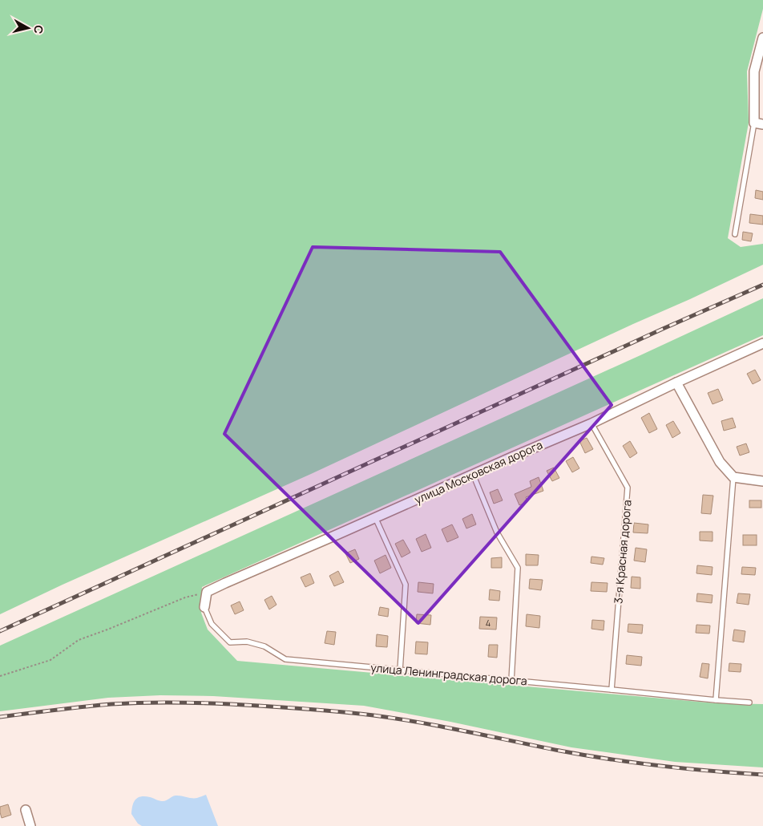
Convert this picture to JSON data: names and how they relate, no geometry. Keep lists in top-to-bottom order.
{
  "streets": {
    "street": ["улица Московская дорога"],
    "lane": ["3-я Красная дорога", "улица Ленинградская дорога"]
  },
  "crossings": [
    ["улица Московская дорога", "3-я Красная дорога"],
    ["3-я Красная дорога", "улица Ленинградская дорога"]
  ],
  "house_numbers": ["4"],
  "north": "right"
}
